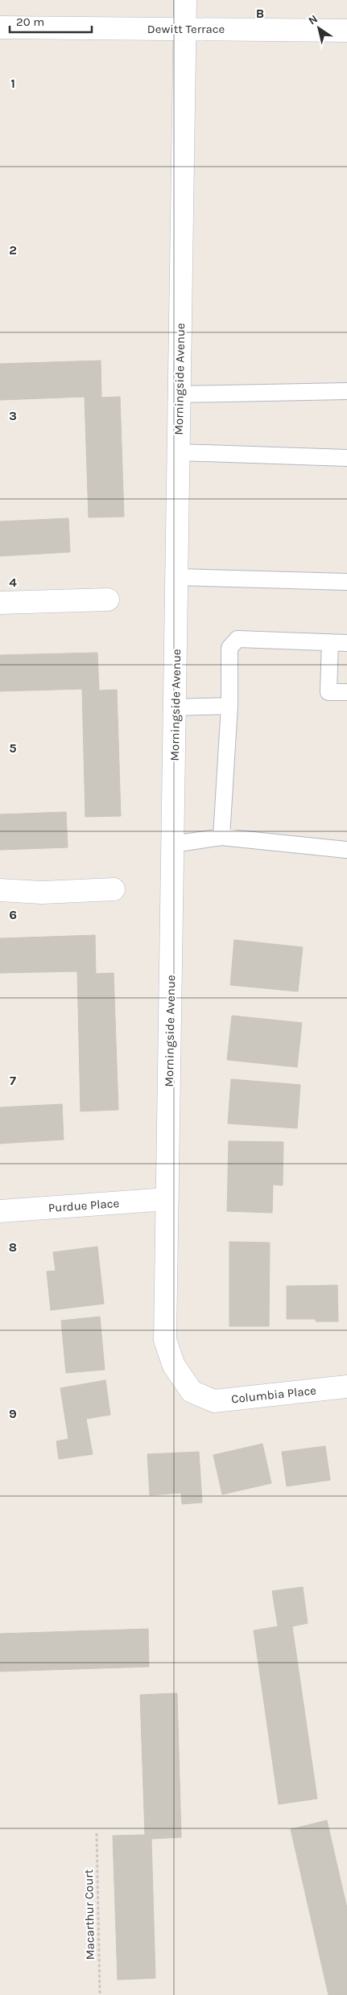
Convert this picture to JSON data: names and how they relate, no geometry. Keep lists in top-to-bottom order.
{
  "streets": {
    "street": [
      "Dewitt Terrace",
      "Morningside Avenue",
      "Purdue Place",
      "Columbia Place"
    ],
    "path": ["Macarthur Court"]
  },
  "crossings": [
    ["Dewitt Terrace", "Morningside Avenue"],
    ["Morningside Avenue", "Purdue Place"],
    ["Morningside Avenue", "Columbia Place"]
  ],
  "scale_bar": "20 m",
  "north": "top left",
  "grid": {
    "columns": ["B"],
    "rows": [
      "1",
      "2",
      "3",
      "4",
      "5",
      "6",
      "7",
      "8",
      "9"
    ]
  }
}
